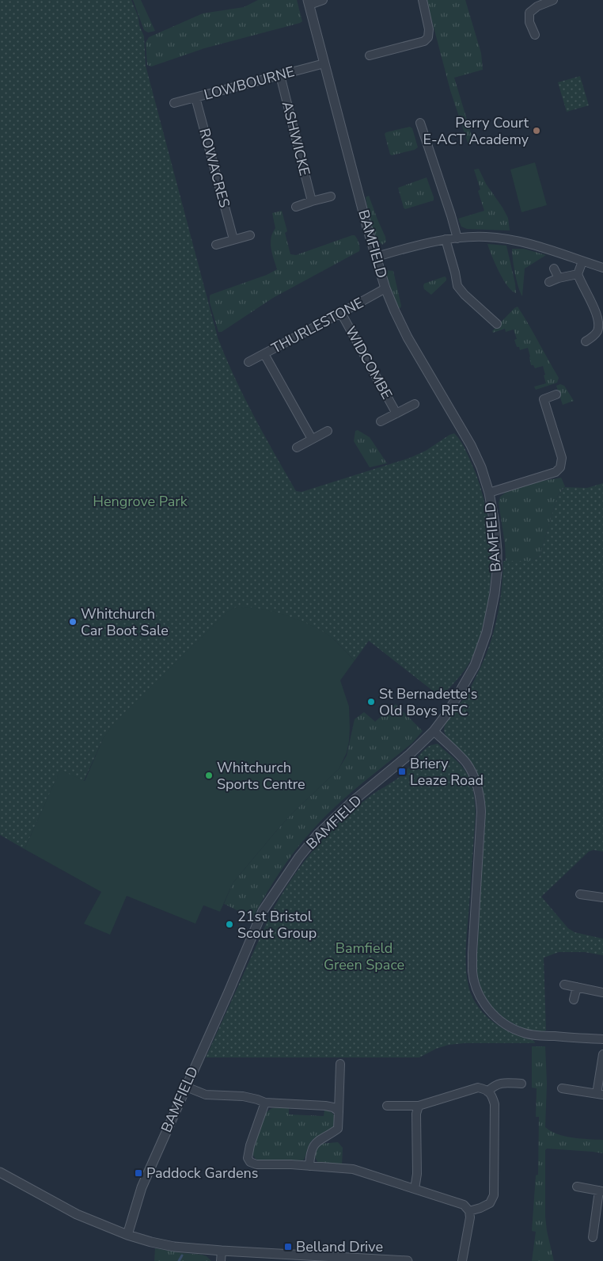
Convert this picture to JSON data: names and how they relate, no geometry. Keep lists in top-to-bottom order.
{
  "streets": {
    "street": [
      "LOWBOURNE",
      "ASHWICKE",
      "ROWACRES",
      "BAMFIELD",
      "THURLESTONE",
      "WIDCOMBE"
    ]
  },
  "crossings": [
    ["LOWBOURNE", "ASHWICKE"],
    ["LOWBOURNE", "ROWACRES"],
    ["LOWBOURNE", "BAMFIELD"],
    ["BAMFIELD", "THURLESTONE"],
    ["THURLESTONE", "WIDCOMBE"]
  ],
  "parks": ["Hengrove Park", "Bamfield Green Space"],
  "places": {
    "other": [
      "Perry Court E-ACT Academy",
      "Whitchurch Car Boot Sale",
      "St Bernadette's Old Boys RFC",
      "Whitchurch Sports Centre",
      "21st Bristol Scout Group"
    ],
    "transit": ["Briery Leaze Road", "Paddock Gardens", "Belland Drive"]
  }
}
